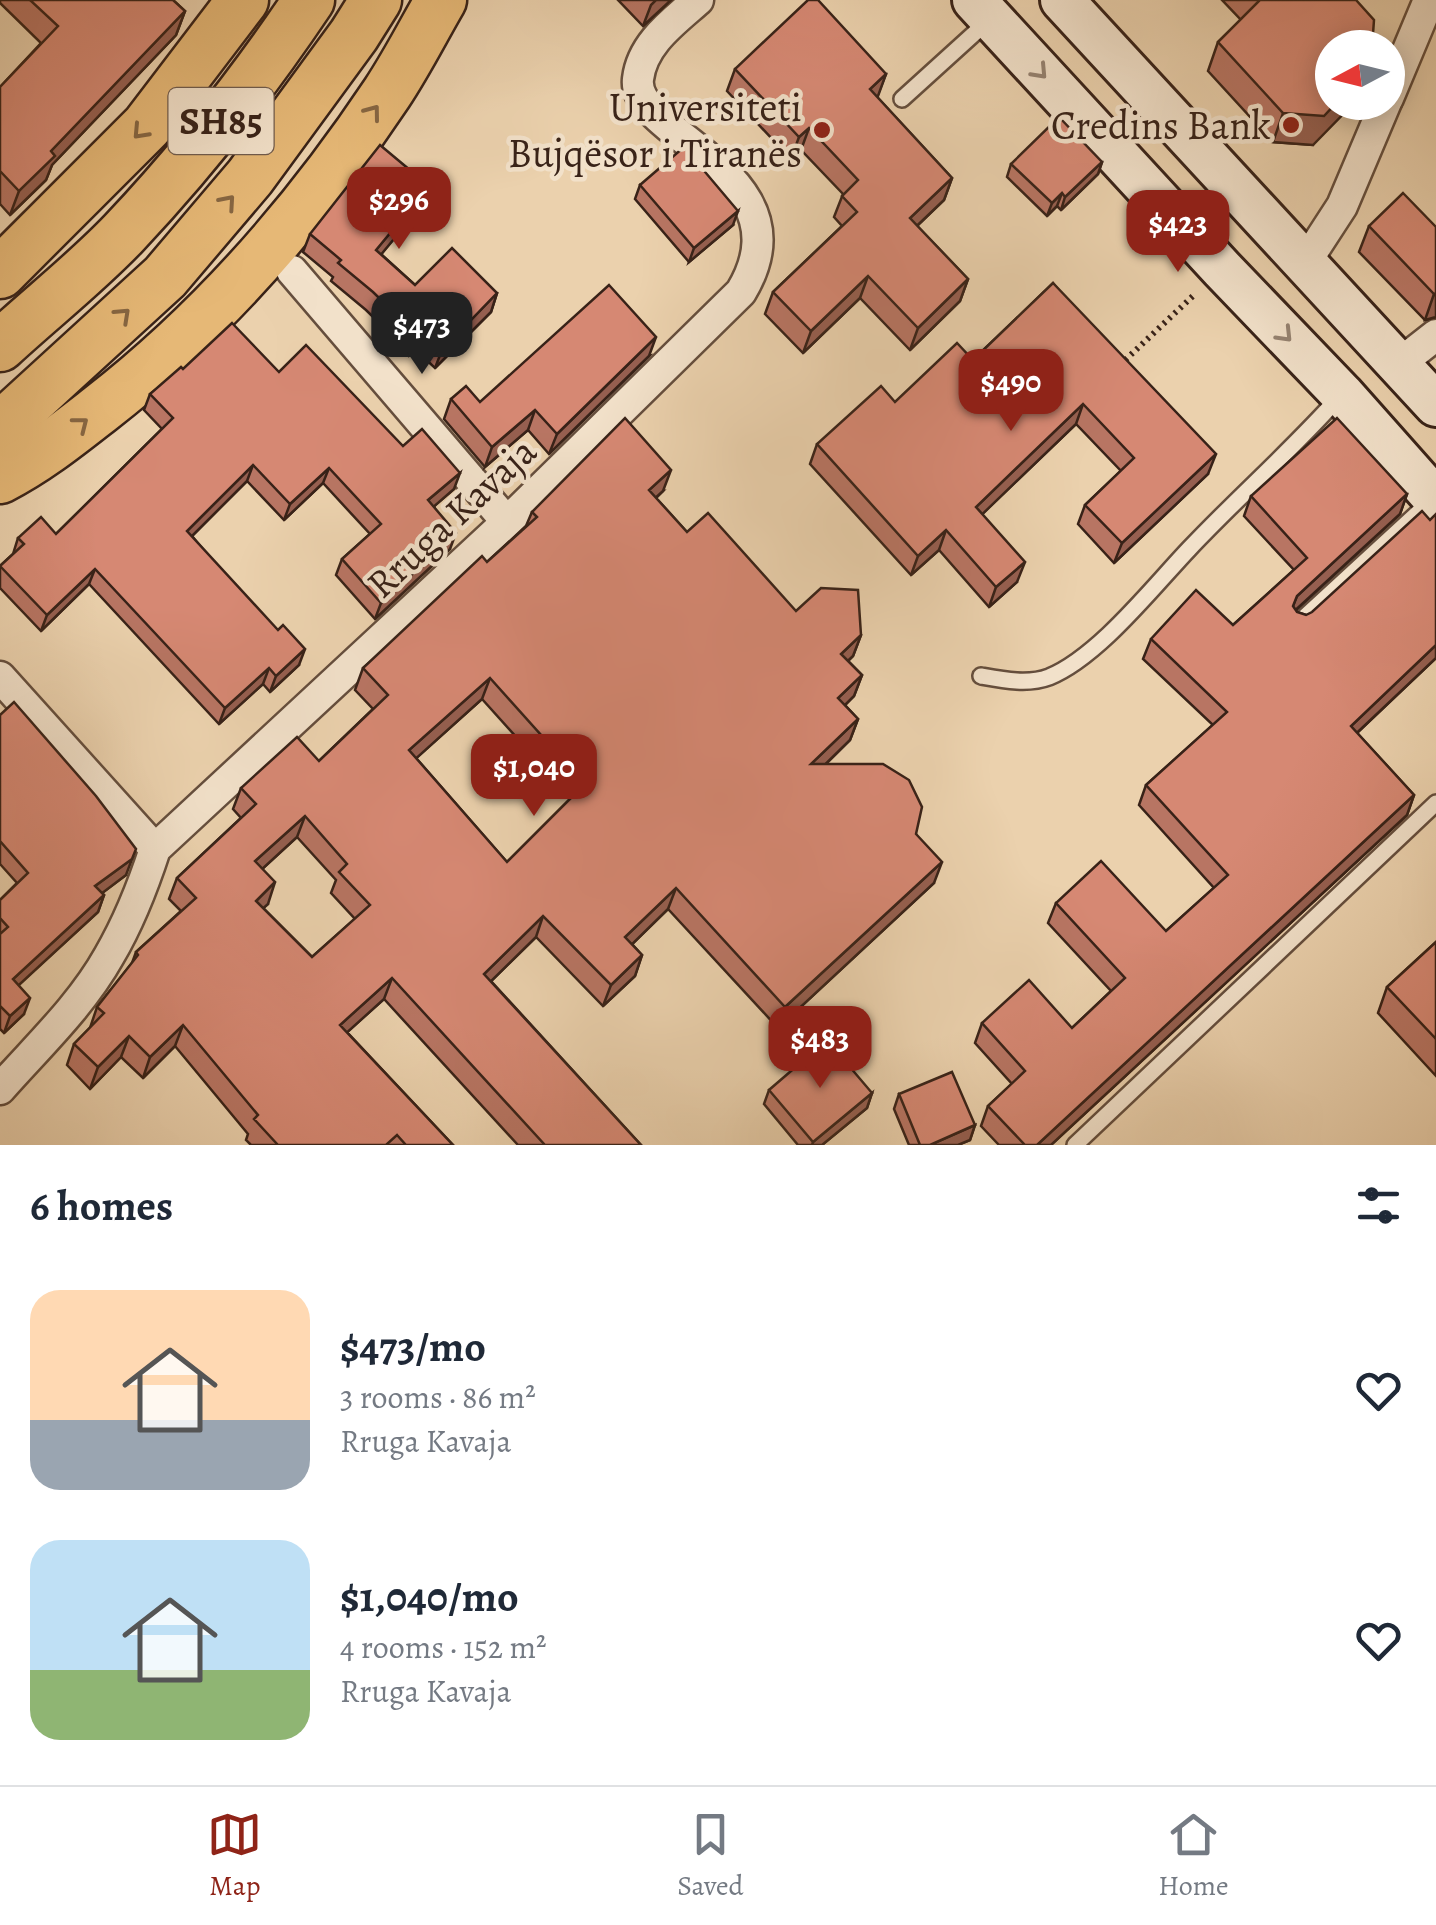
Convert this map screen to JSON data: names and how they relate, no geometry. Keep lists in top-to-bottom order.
{
  "streets": {
    "highway": ["SH85"],
    "street": ["Rruga Kavaja"]
  },
  "places": ["Credins Bank", "Universiteti Bujqësor i Tiranës"],
  "north": "left",
  "page": {
    "price": [
      "$296",
      "$423",
      "$473",
      "$490",
      "$1,040",
      "$483"
    ],
    "heading": "6 homes",
    "list": [
      {
        "name": "$473/mo",
        "note": "3 rooms · 86 m² · Rruga Kavaja"
      },
      {
        "name": "$1,040/mo",
        "note": "4 rooms · 152 m² · Rruga Kavaja"
      }
    ],
    "tabs": ["Map", "Saved", "Home"]
  }
}
